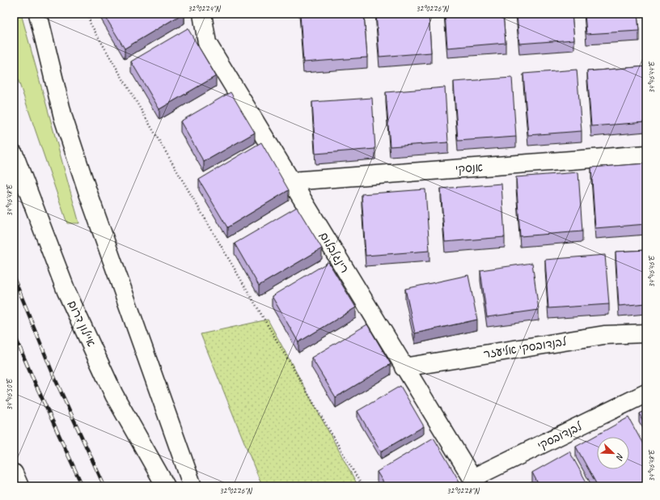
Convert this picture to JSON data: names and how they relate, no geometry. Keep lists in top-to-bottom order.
{
  "streets": {
    "main road": [
      "אנסקי",
      "רינגלבלום",
      "איילון דרום",
      "לבנדובסקי אליעזר",
      "לבנדובסקי"
    ]
  },
  "crossings": [
    ["אנסקי", "רינגלבלום"],
    ["רינגלבלום", "לבנדובסקי אליעזר"],
    ["רינגלבלום", "לבנדובסקי"]
  ],
  "north": "bottom right",
  "coordinates": [
    "32°02'24\"N",
    "32°02'26\"N",
    "34°46'44\"E",
    "34°46'48\"E",
    "34°46'46\"E",
    "34°46'50\"E",
    "32°02'28\"N"
  ]
}
